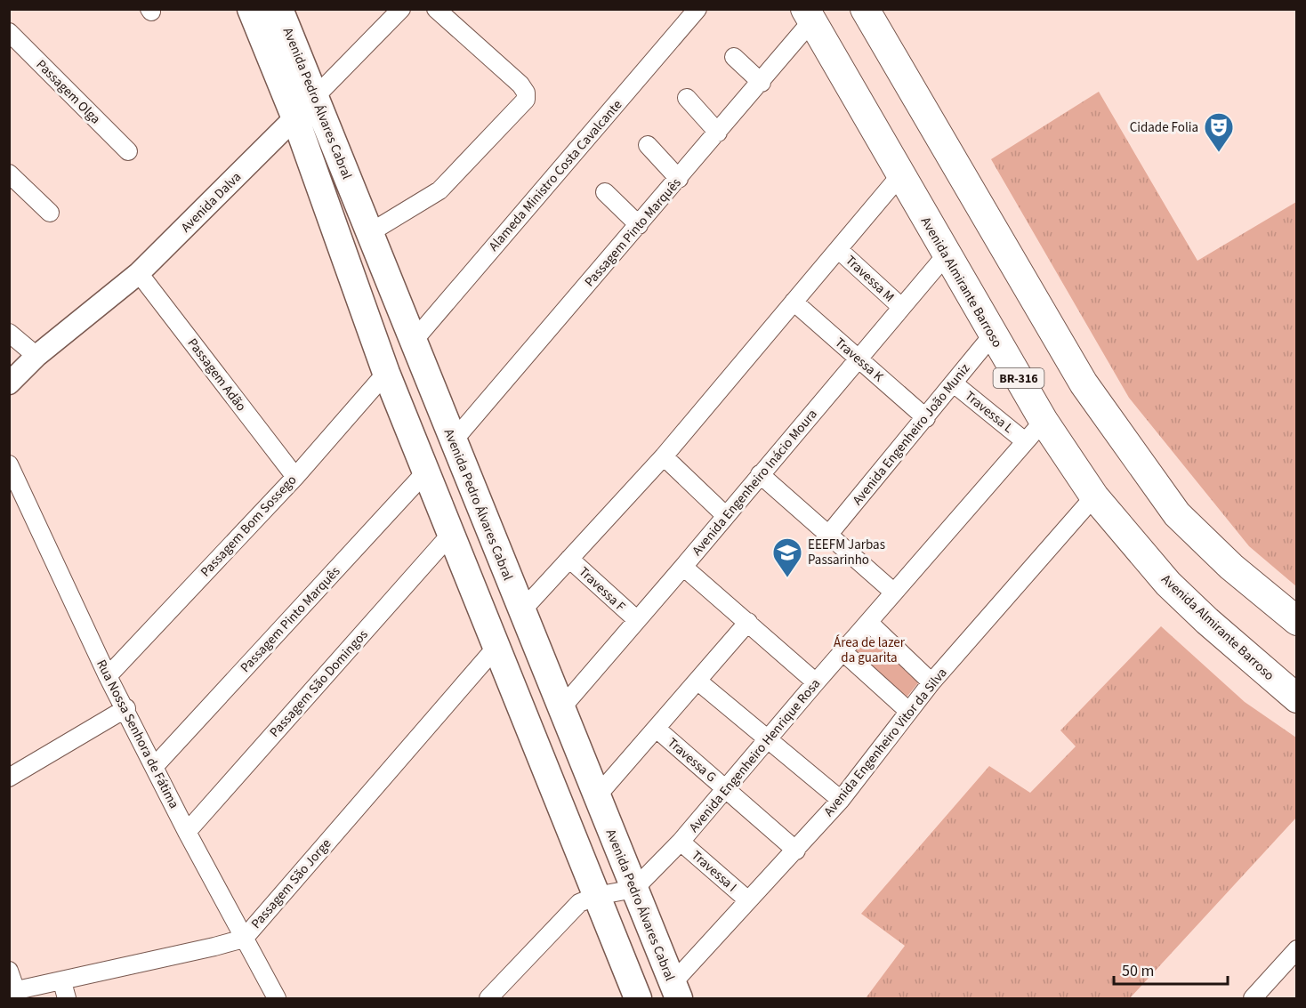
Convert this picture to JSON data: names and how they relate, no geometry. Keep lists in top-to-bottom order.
{
  "streets": {
    "highway": ["Avenida Almirante Barroso", "BR-316"],
    "main road": ["Avenida Pedro Álvares Cabral"],
    "street": [
      "Passagem Olga",
      "Alameda Ministro Costa Cavalcante",
      "Avenida Dalva",
      "Passagem Pinto Marquês",
      "Travessa M",
      "Travessa K",
      "Passagem Adão",
      "Travessa L",
      "Avenida Engenheiro João Muniz",
      "Avenida Engenheiro Inácio Moura",
      "Passagem Bom Sossego",
      "Travessa F",
      "Passagem São Domingos",
      "Rua Nossa Senhora de Fátima",
      "Avenida Engenheiro Vitor da Silva",
      "Avenida Engenheiro Henrique Rosa",
      "Travessa G",
      "Travessa I",
      "Passagem São Jorge"
    ]
  },
  "crossings": [
    ["Avenida Pedro Álvares Cabral", "Alameda Ministro Costa Cavalcante"],
    ["Avenida Pedro Álvares Cabral", "Avenida Dalva"],
    ["Avenida Pedro Álvares Cabral", "Passagem Pinto Marquês"],
    ["Avenida Pedro Álvares Cabral", "Avenida Engenheiro Inácio Moura"],
    ["Avenida Pedro Álvares Cabral", "Passagem Bom Sossego"],
    ["Avenida Pedro Álvares Cabral", "Passagem São Domingos"],
    ["Avenida Pedro Álvares Cabral", "Avenida Engenheiro Vitor da Silva"],
    ["Avenida Pedro Álvares Cabral", "Avenida Engenheiro Henrique Rosa"],
    ["Avenida Pedro Álvares Cabral", "Passagem São Jorge"],
    ["Avenida Dalva", "Passagem Adão"],
    ["Passagem Pinto Marquês", "Avenida Almirante Barroso"],
    ["Passagem Pinto Marquês", "Rua Nossa Senhora de Fátima"],
    ["Travessa M", "Avenida Engenheiro Inácio Moura"],
    ["Avenida Almirante Barroso", "Avenida Engenheiro João Muniz"],
    ["Avenida Almirante Barroso", "Avenida Engenheiro Inácio Moura"],
    ["Avenida Almirante Barroso", "Avenida Engenheiro Vitor da Silva"],
    ["Avenida Almirante Barroso", "Avenida Engenheiro Henrique Rosa"],
    ["Travessa K", "Avenida Engenheiro João Muniz"],
    ["Travessa K", "Avenida Engenheiro Inácio Moura"],
    ["Passagem Adão", "Passagem Bom Sossego"],
    ["Travessa L", "Avenida Engenheiro João Muniz"],
    ["Travessa L", "Avenida Engenheiro Henrique Rosa"],
    ["Avenida Engenheiro Inácio Moura", "Travessa F"],
    ["Passagem Bom Sossego", "Rua Nossa Senhora de Fátima"],
    ["Passagem São Domingos", "Rua Nossa Senhora de Fátima"],
    ["Rua Nossa Senhora de Fátima", "Passagem São Jorge"],
    ["Avenida Engenheiro Vitor da Silva", "Travessa G"],
    ["Avenida Engenheiro Vitor da Silva", "Travessa I"],
    ["Avenida Engenheiro Henrique Rosa", "Travessa G"],
    ["Avenida Engenheiro Henrique Rosa", "Travessa I"]
  ],
  "parks": ["Área de lazer da guarita"],
  "places": {
    "theatre": ["Cidade Folia"],
    "school or university": ["EEEFM Jarbas Passarinho"]
  },
  "scale_bar": "50 m"
}
